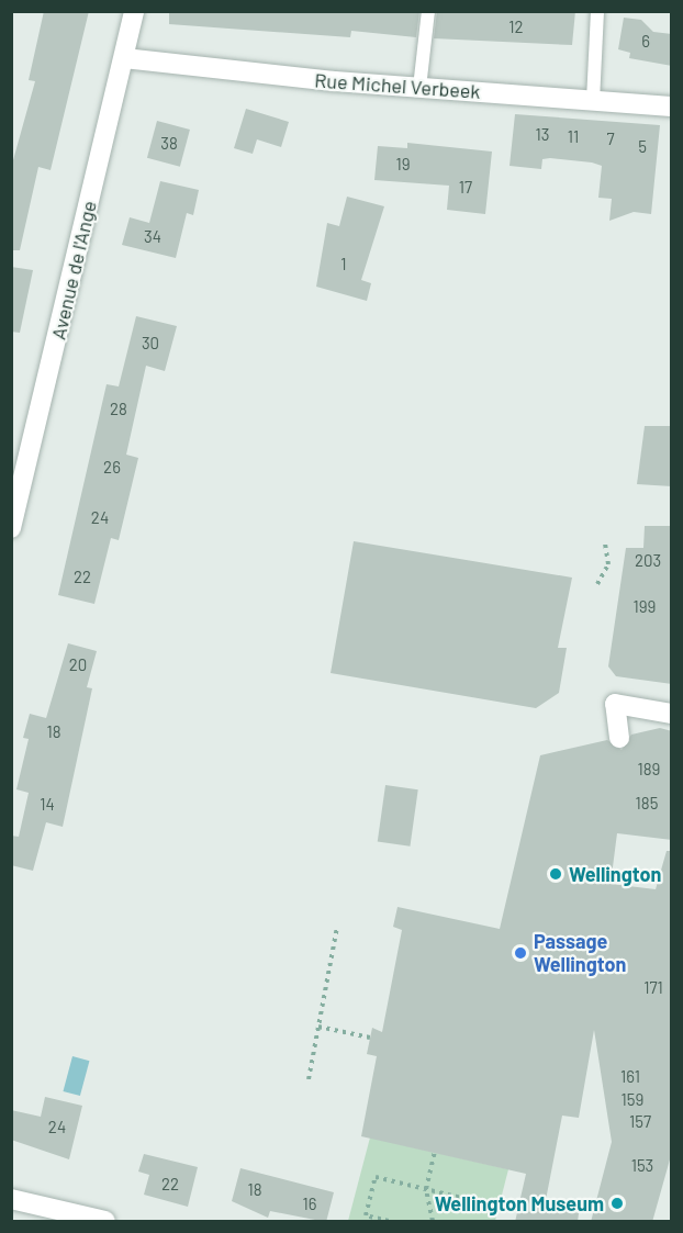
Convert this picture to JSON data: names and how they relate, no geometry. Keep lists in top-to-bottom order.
{
  "streets": {
    "street": ["Rue Michel Verbeek", "Avenue de l'Ange"]
  },
  "crossings": [
    ["Rue Michel Verbeek", "Avenue de l'Ange"]
  ],
  "places": ["Wellington", "Passage Wellington", "Wellington Museum"],
  "house_numbers": [
    "12",
    "6",
    "13",
    "11",
    "7",
    "38",
    "5",
    "19",
    "17",
    "34",
    "1",
    "30",
    "28",
    "26",
    "24",
    "203",
    "22",
    "199",
    "20",
    "18",
    "189",
    "185",
    "14",
    "171",
    "161",
    "159",
    "157",
    "24",
    "153",
    "22",
    "18",
    "16"
  ]
}
